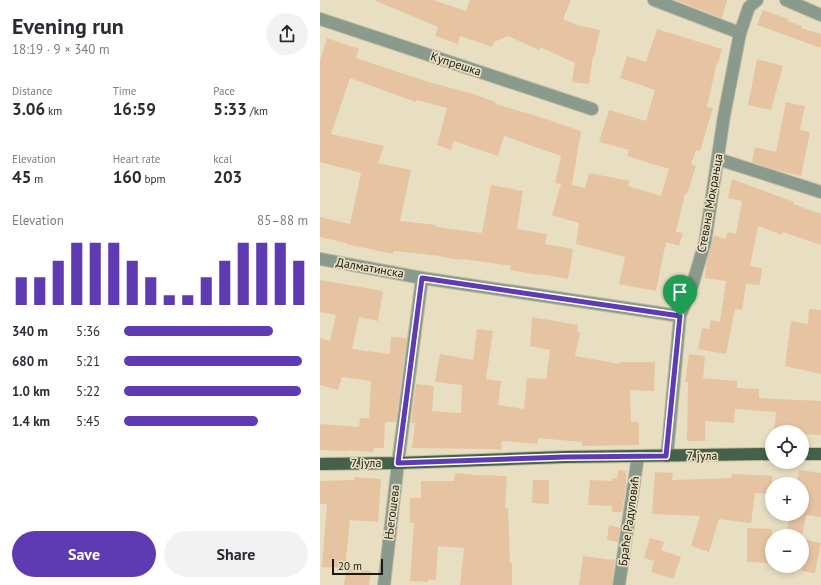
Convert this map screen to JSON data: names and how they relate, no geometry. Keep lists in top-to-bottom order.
{
  "streets": {
    "main road": ["7. јула"],
    "street": [
      "Купрешка",
      "Стевана Мокрањца",
      "Далматинска",
      "Његошева",
      "Браће Радуловић"
    ]
  },
  "crossings": [
    ["Стевана Мокрањца", "Далматинска"],
    ["Стевана Мокрањца", "7. јула"],
    ["Далматинска", "Његошева"],
    ["7. јула", "Његошева"],
    ["7. јула", "Браће Радуловић"]
  ],
  "scale_bar": "20 m",
  "page": {
    "heading": ["Evening run", "18:19 · 9 × 340 m"],
    "stats": [
      ["Distance", "3.06 km"],
      ["Time", "16:59"],
      ["Pace", "5:33 /km"],
      ["Elevation", "45 m"],
      ["Heart rate", "160 bpm"],
      ["kcal", "203"]
    ],
    "chart": ["Elevation", "85–88 m"],
    "list": [
      {
        "name": "340 m",
        "note": "5:36"
      },
      {
        "name": "680 m",
        "note": "5:21"
      },
      {
        "name": "1.0 km",
        "note": "5:22"
      },
      {
        "name": "1.4 km",
        "note": "5:45"
      }
    ],
    "map_buttons": ["+", "−"],
    "buttons": ["Save", "Share"],
    "scale": "20 m"
  }
}
